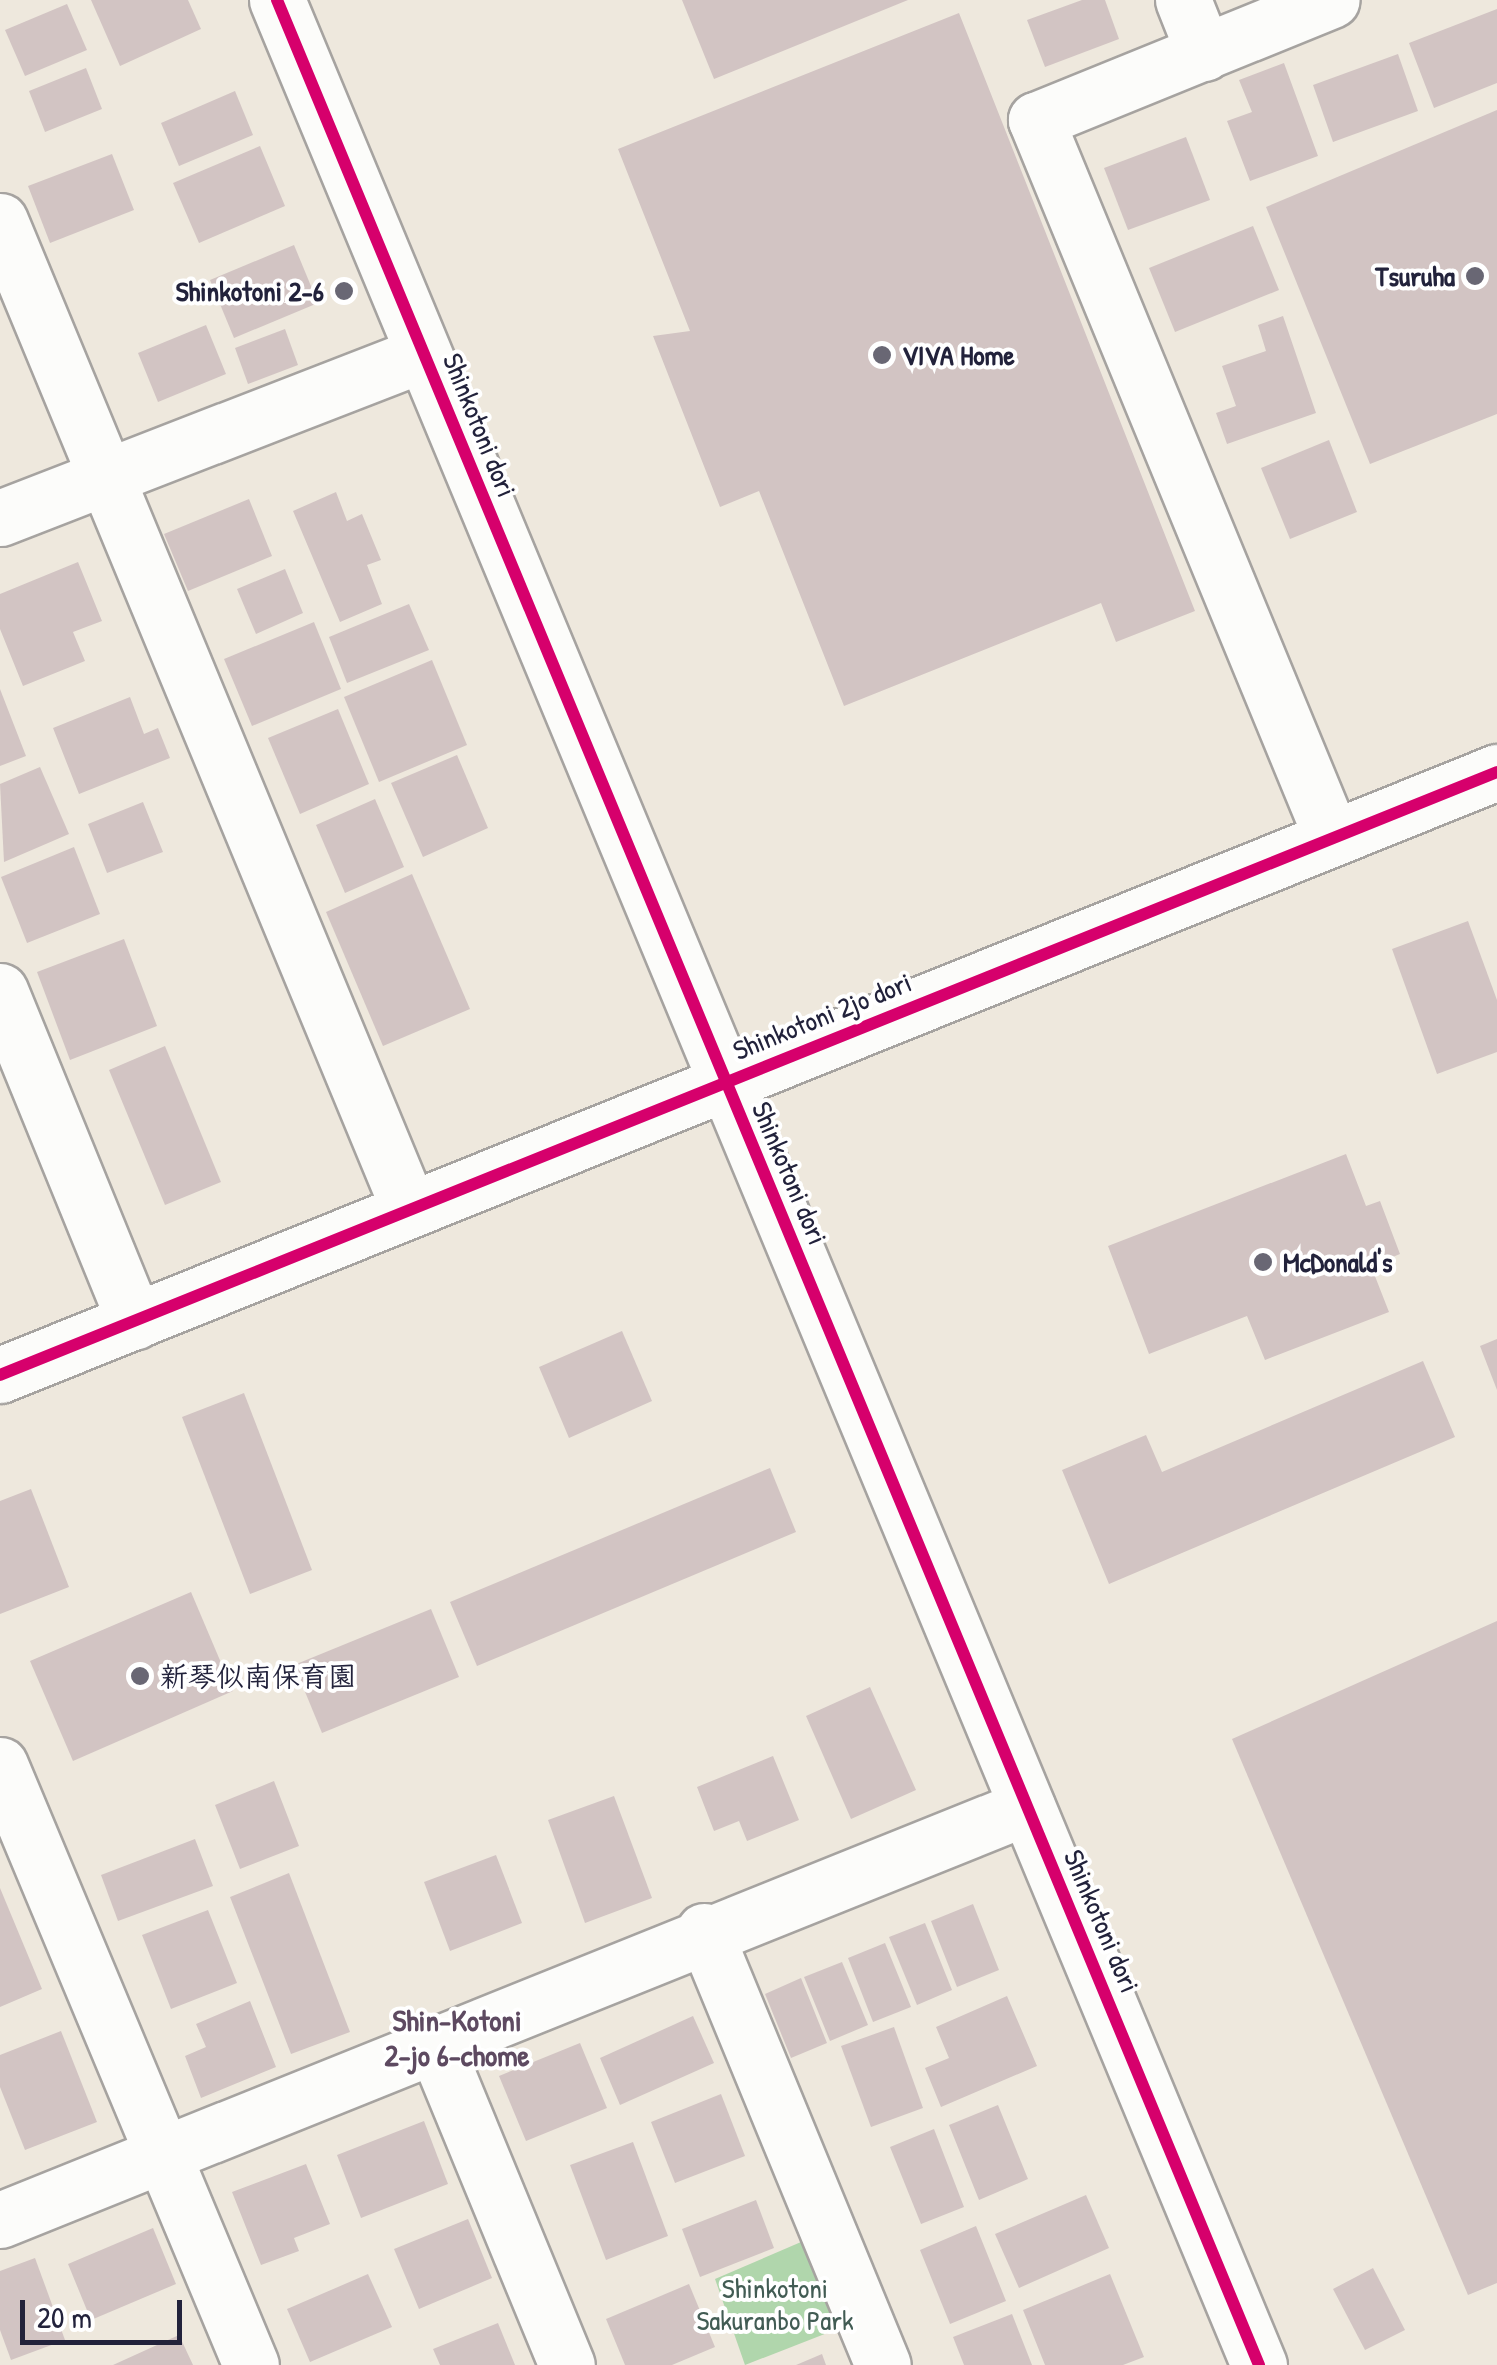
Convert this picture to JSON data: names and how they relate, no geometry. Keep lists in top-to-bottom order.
{
  "streets": {
    "street": ["Shinkotoni dori", "Shinkotoni 2jo dori"]
  },
  "crossings": [
    ["Shinkotoni dori", "Shinkotoni 2jo dori"]
  ],
  "districts": ["Shin-Kotoni 2-jo 6-chome"],
  "parks": ["Shinkotoni Sakuranbo Park"],
  "places": [
    "Tsuruha",
    "Shinkotoni 2-6",
    "VIVA Home",
    "McDonald's",
    "新琴似南保育園"
  ],
  "scale_bar": "20 m"
}
